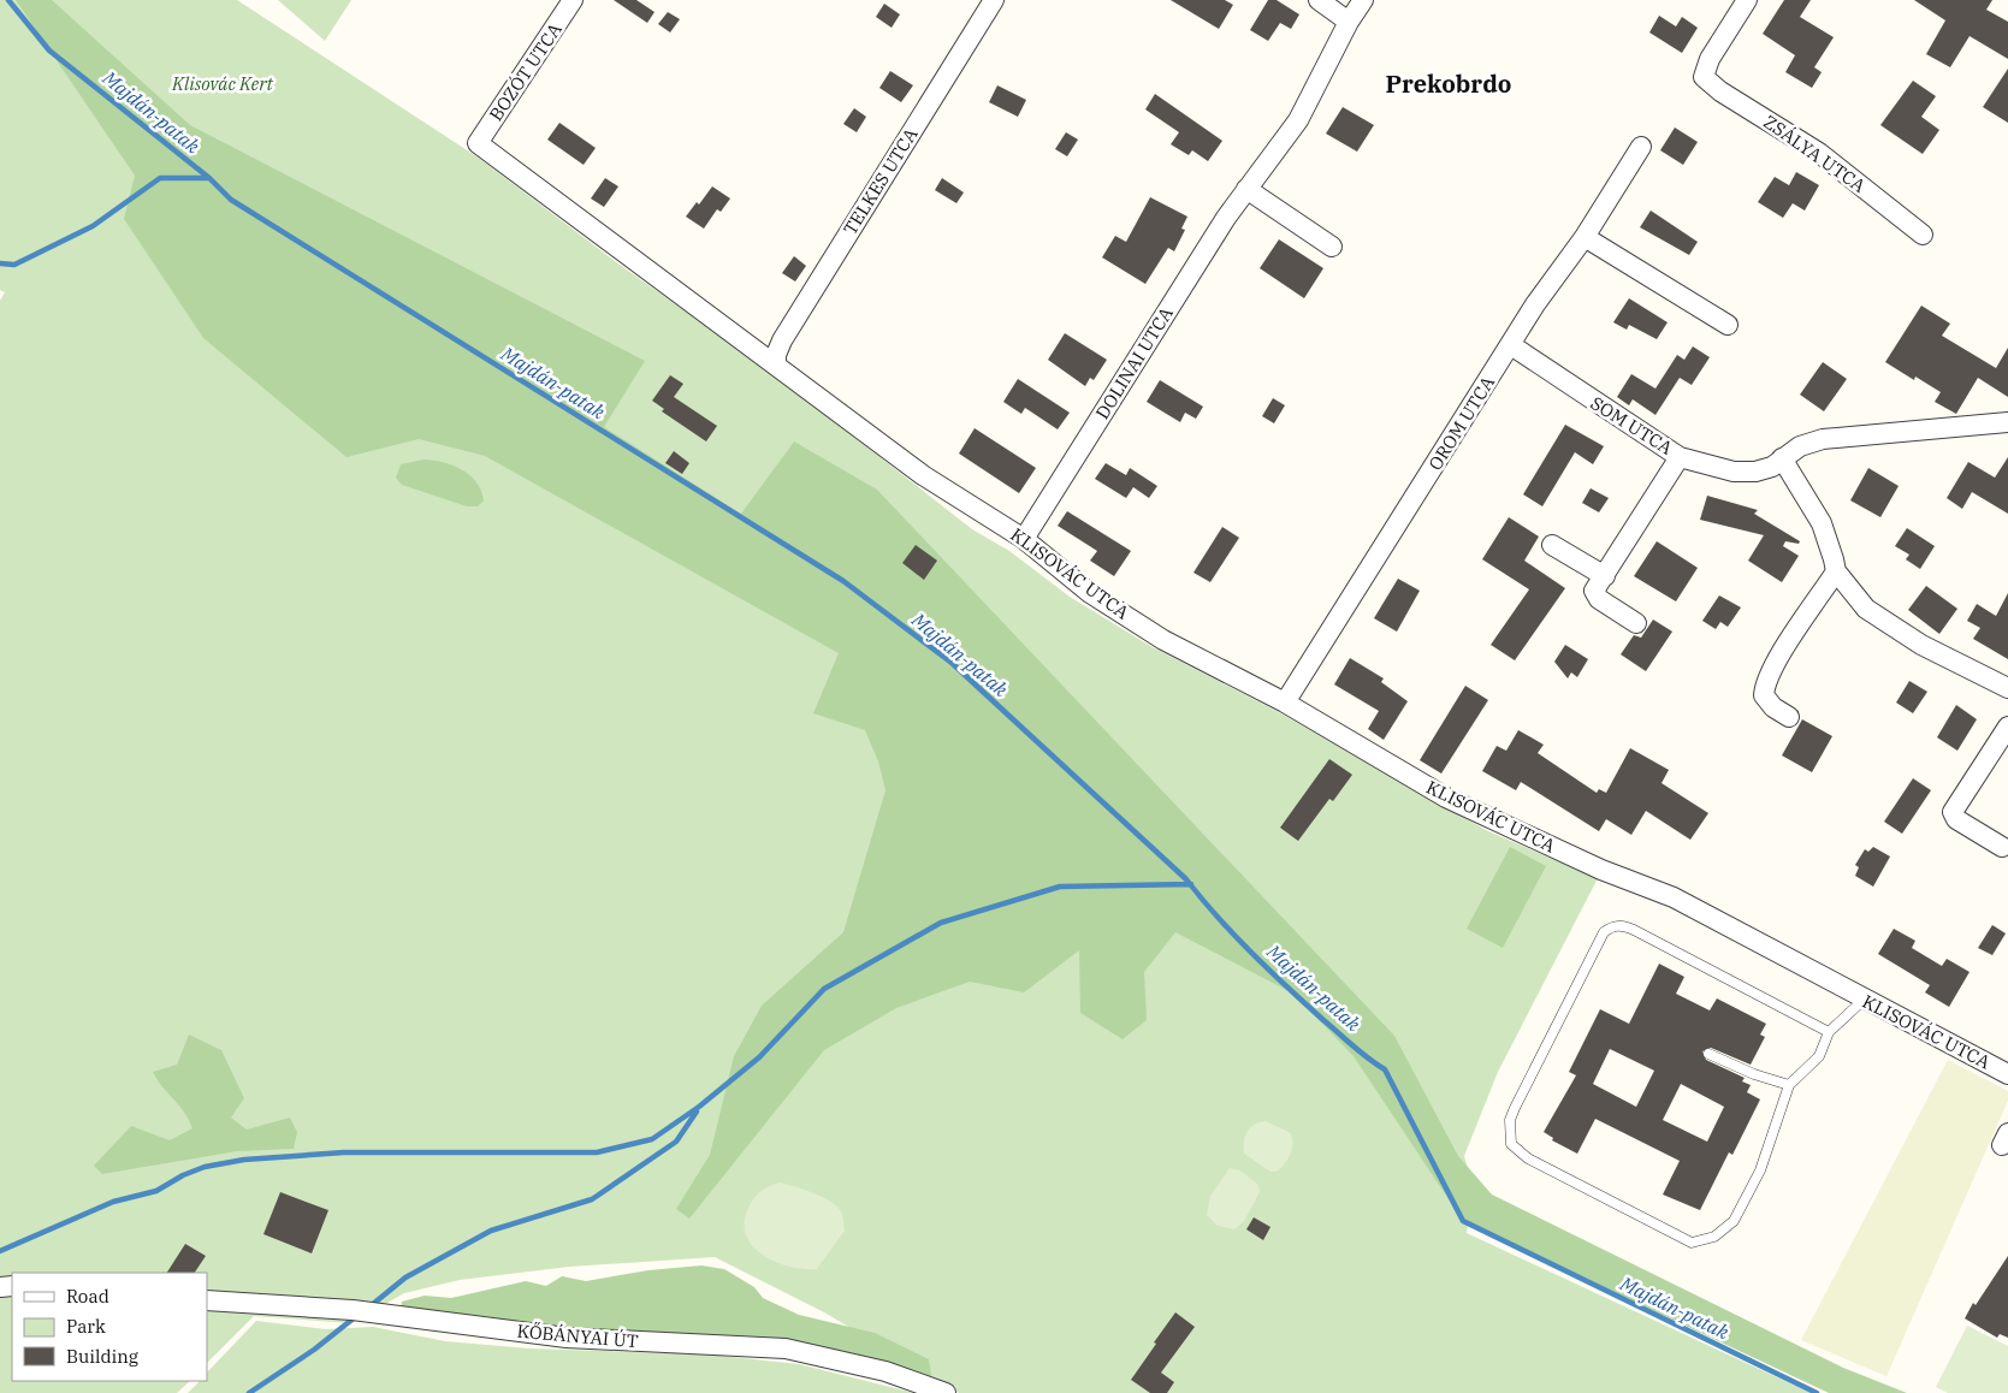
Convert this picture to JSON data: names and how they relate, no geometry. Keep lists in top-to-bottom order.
{
  "streets": {
    "street": [
      "BOZÓT UTCA",
      "ZSÁLYA UTCA",
      "TELKES UTCA",
      "DOLINAI UTCA",
      "OROM UTCA",
      "SOM UTCA",
      "KLISOVÁC UTCA",
      "KŐBÁNYAI ÚT"
    ]
  },
  "crossings": [
    ["BOZÓT UTCA", "KLISOVÁC UTCA"],
    ["TELKES UTCA", "KLISOVÁC UTCA"],
    ["DOLINAI UTCA", "KLISOVÁC UTCA"],
    ["OROM UTCA", "SOM UTCA"],
    ["OROM UTCA", "KLISOVÁC UTCA"]
  ],
  "districts": ["Prekobrdo"],
  "water": ["Majdán-patak"],
  "parks": ["Klisovác Kert"],
  "legend": ["Road", "Park", "Building"]
}
